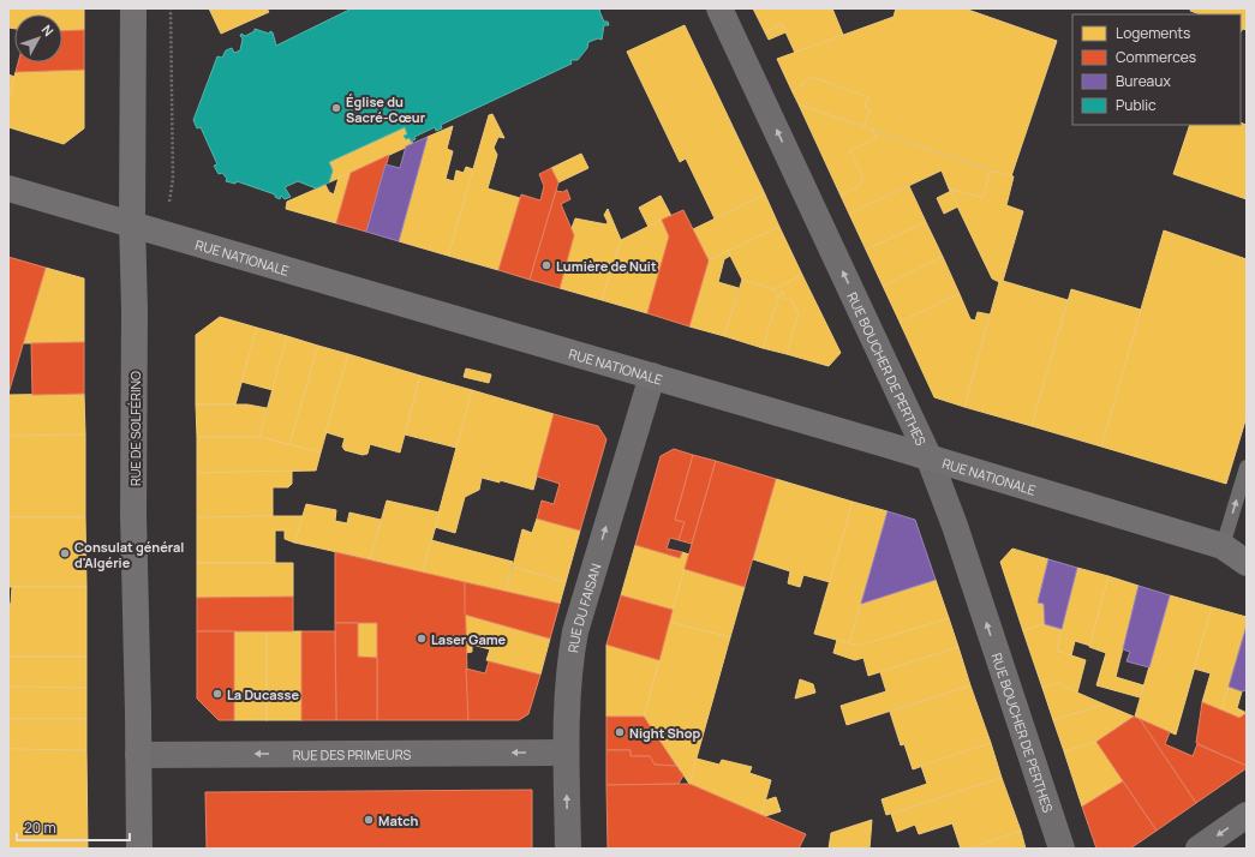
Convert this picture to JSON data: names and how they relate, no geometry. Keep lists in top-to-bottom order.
{
  "streets": {
    "street": [
      "RUE NATIONALE",
      "RUE BOUCHER DE PERTHES",
      "RUE DE SOLFÉRINO",
      "RUE DU FAISAN",
      "RUE DES PRIMEURS"
    ]
  },
  "crossings": [
    ["RUE NATIONALE", "RUE BOUCHER DE PERTHES"],
    ["RUE NATIONALE", "RUE DE SOLFÉRINO"],
    ["RUE NATIONALE", "RUE DU FAISAN"],
    ["RUE DE SOLFÉRINO", "RUE DES PRIMEURS"],
    ["RUE DU FAISAN", "RUE DES PRIMEURS"]
  ],
  "one_way": ["RUE BOUCHER DE PERTHES", "RUE DU FAISAN", "RUE DES PRIMEURS"],
  "places": [
    "Église du Sacré-Cœur",
    "Lumière de Nuit",
    "Consulat général d'Algérie",
    "Laser Game",
    "La Ducasse",
    "Night Shop",
    "Match"
  ],
  "legend": [
    "Logements",
    "Commerces",
    "Bureaux",
    "Public"
  ],
  "scale_bar": "20 m",
  "north": "top right"
}
